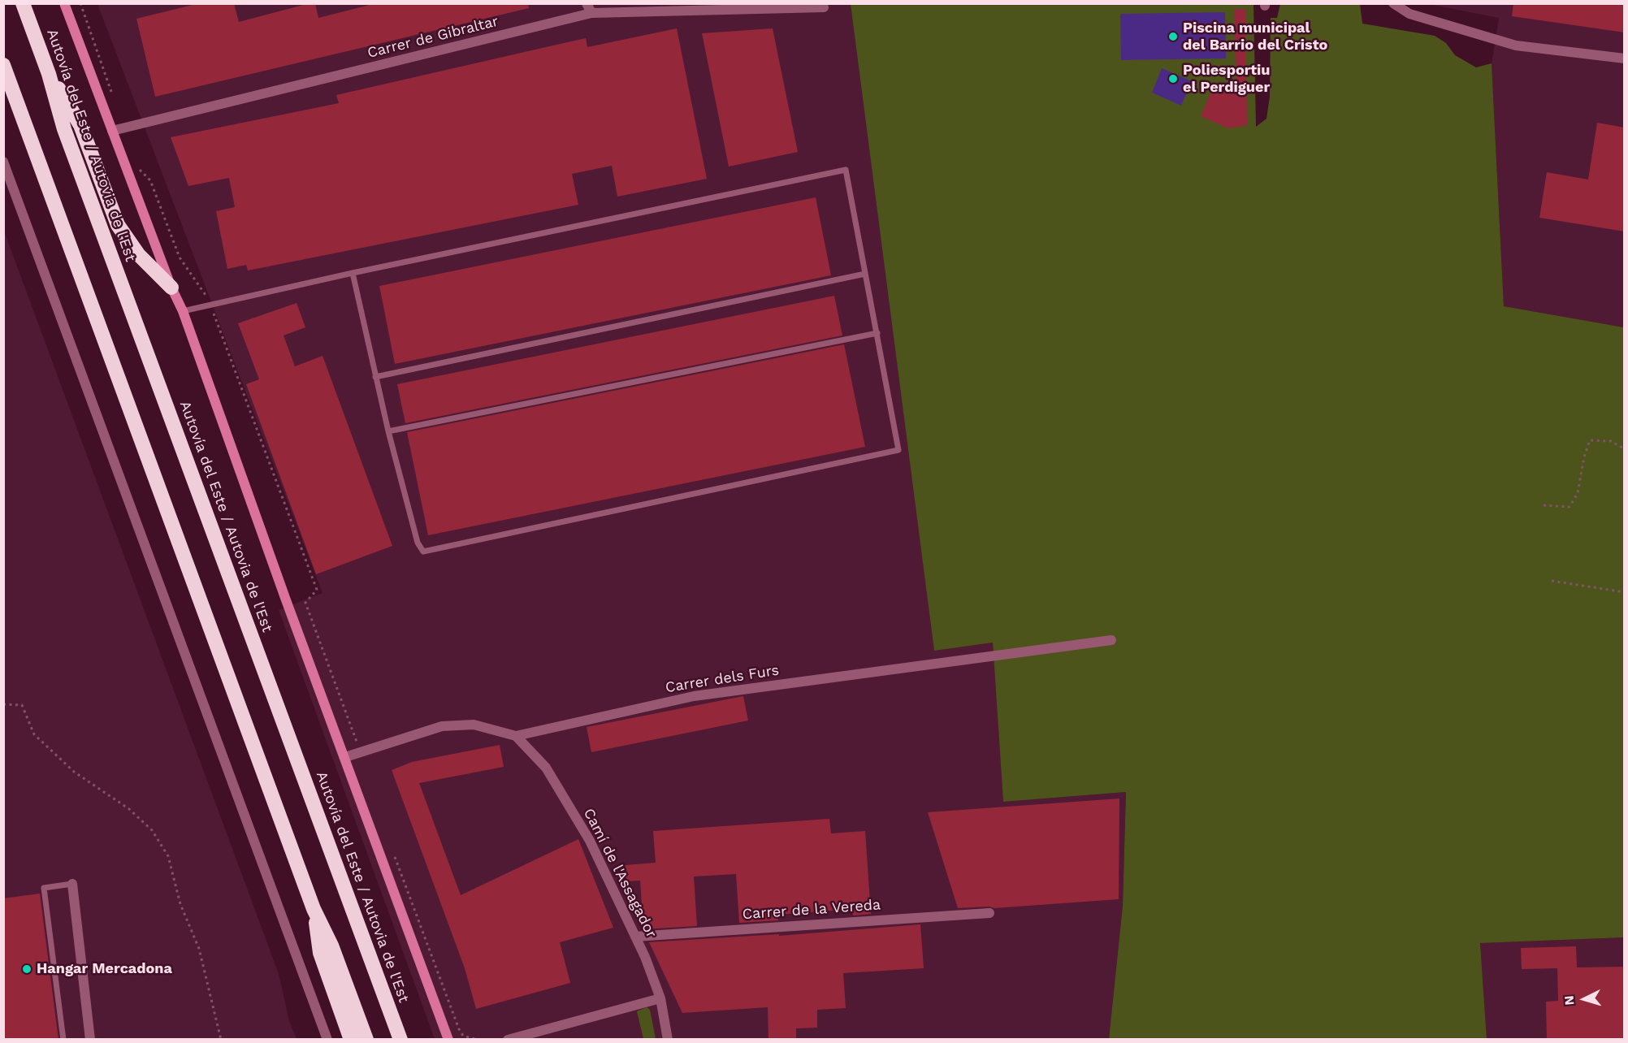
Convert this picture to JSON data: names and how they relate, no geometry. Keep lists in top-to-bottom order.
{
  "streets": {
    "highway": ["Autovía del Este / Autovia de l'Est"],
    "street": [
      "Carrer de Gibraltar",
      "Carrer dels Furs",
      "Camí de l'Assagador",
      "Carrer de la Vereda"
    ]
  },
  "crossings": [
    ["Carrer dels Furs", "Camí de l'Assagador"],
    ["Camí de l'Assagador", "Carrer de la Vereda"]
  ],
  "places": ["Piscina municipal del Barrio del Cristo", "Poliesportiu el Perdiguer", "Hangar Mercadona"],
  "north": "left"
}
